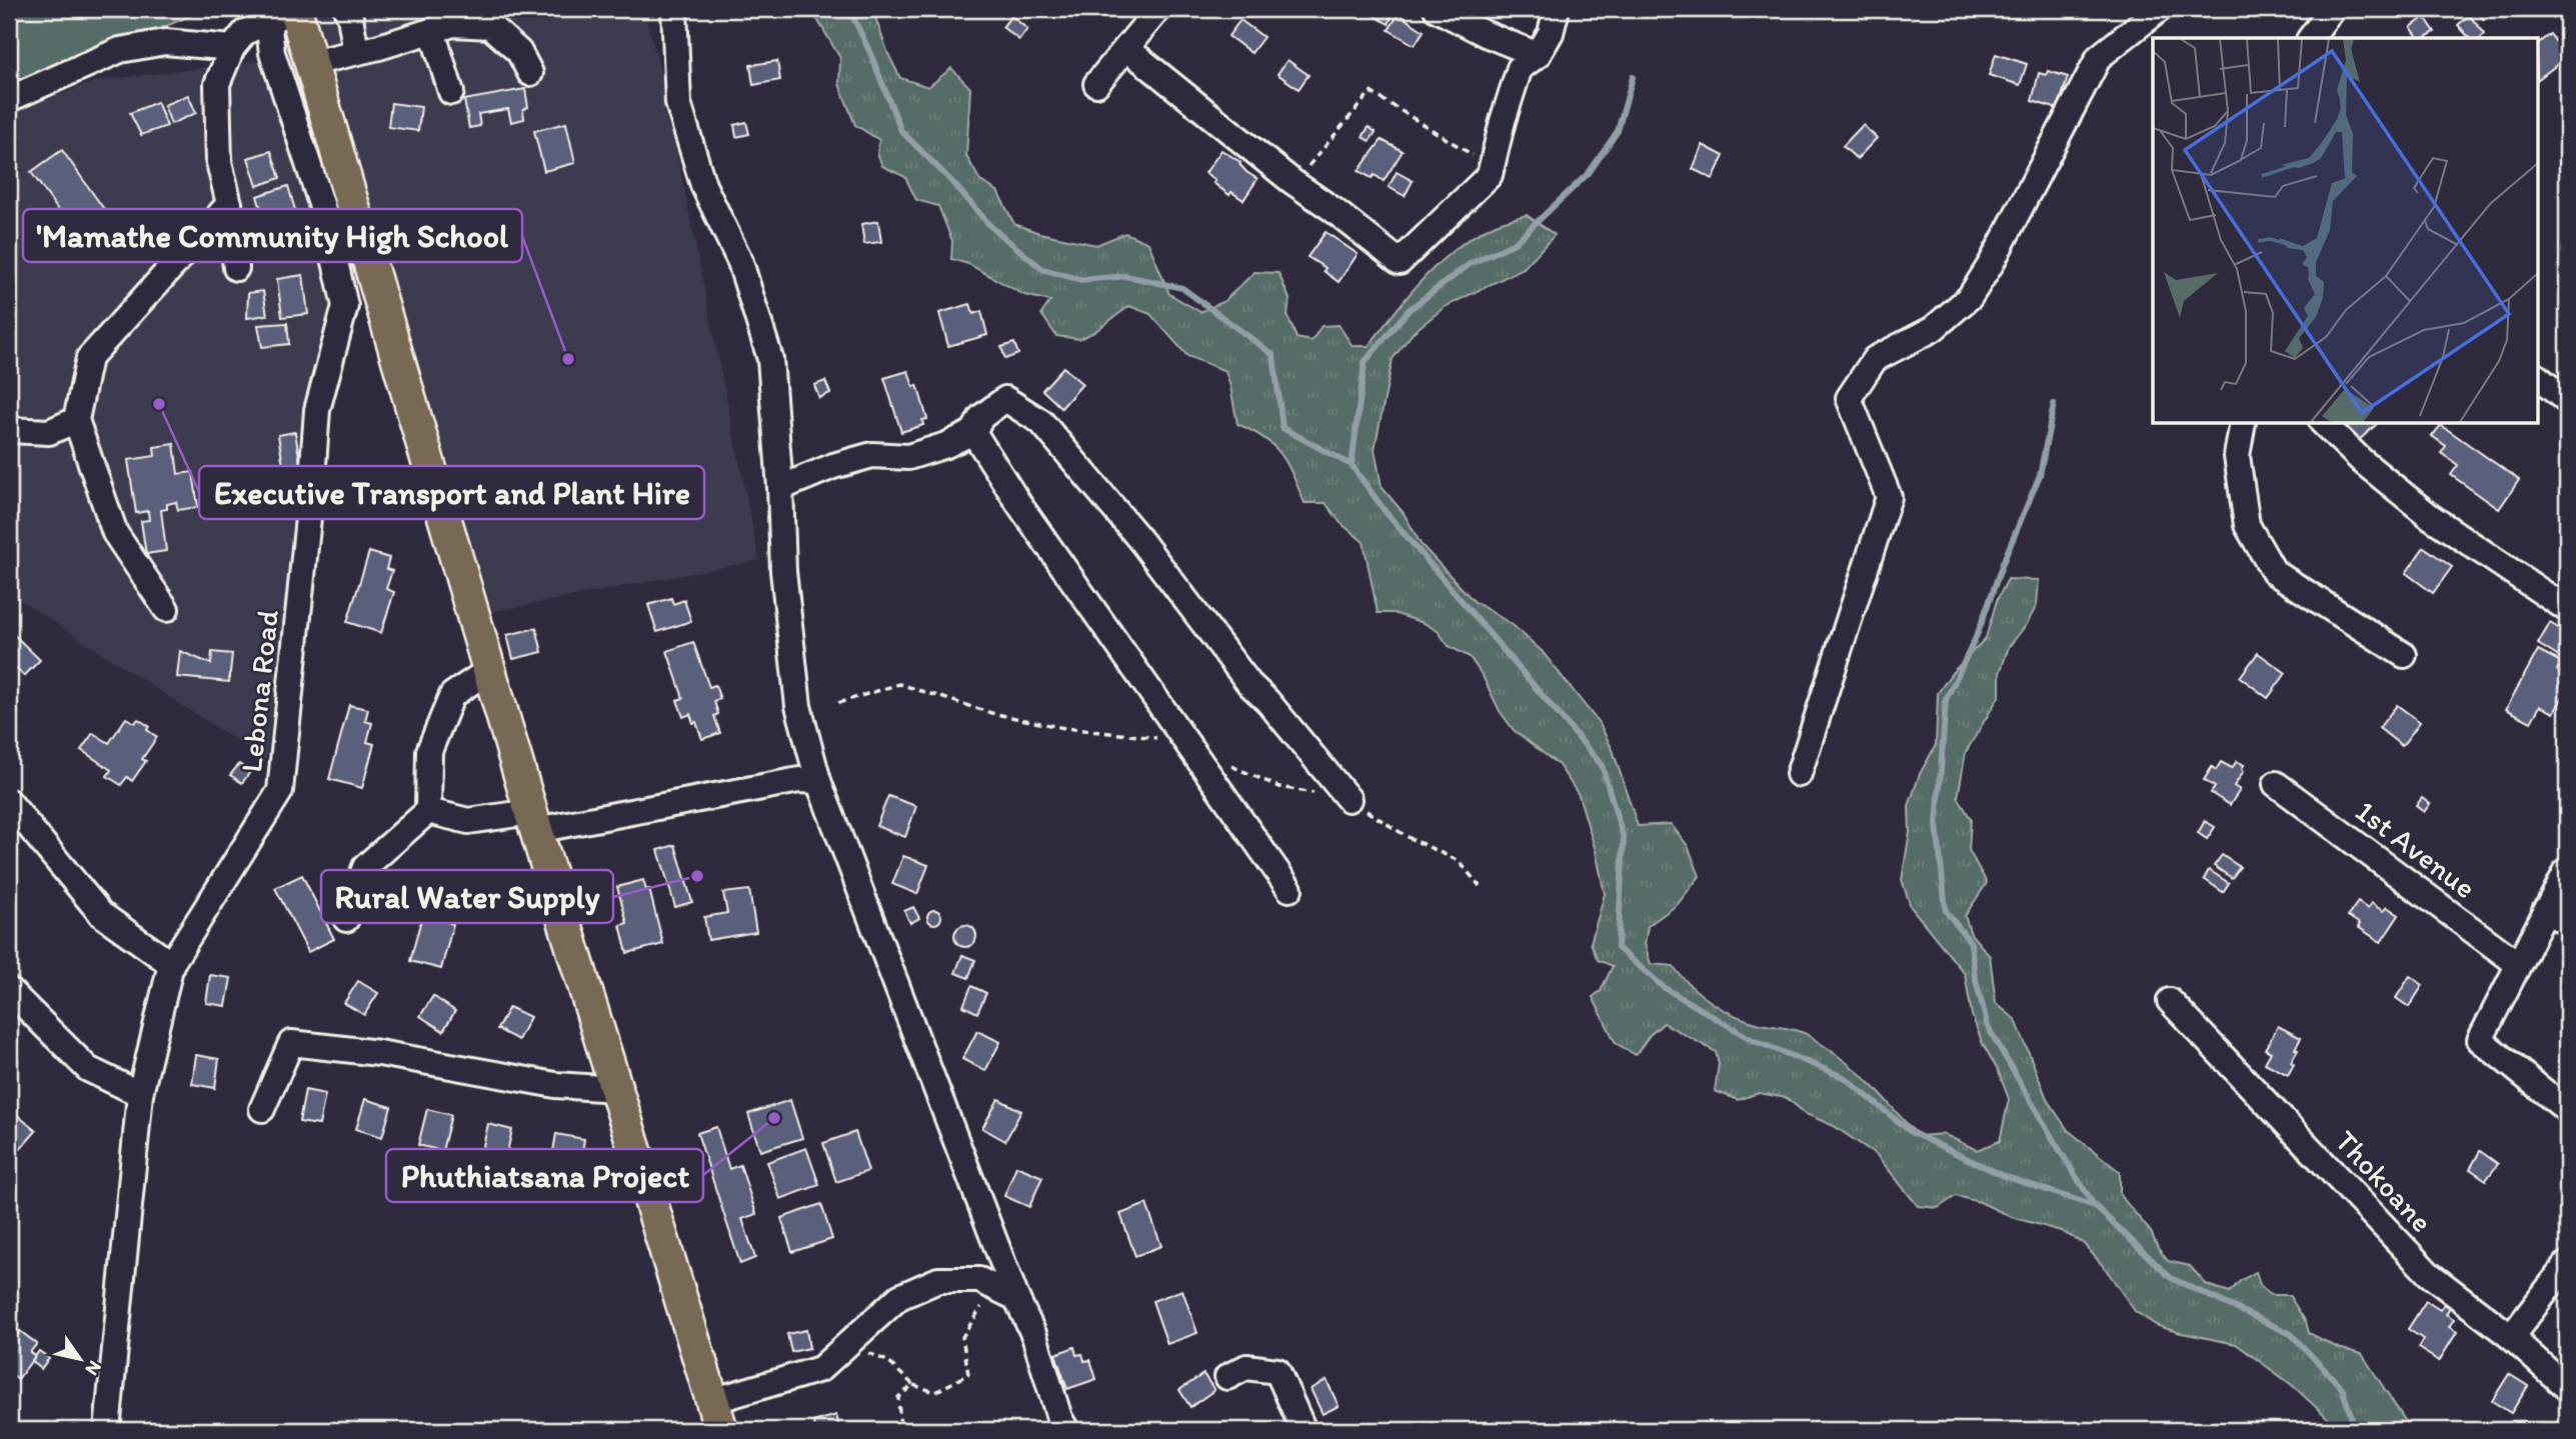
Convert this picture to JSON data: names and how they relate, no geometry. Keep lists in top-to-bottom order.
{
  "streets": {
    "street": ["Lebona Road", "1st Avenue", "Thokoane"]
  },
  "places": [
    "'Mamathe Community High School",
    "Executive Transport and Plant Hire",
    "Rural Water Supply",
    "Phuthiatsana Project"
  ],
  "north": "bottom right"
}
